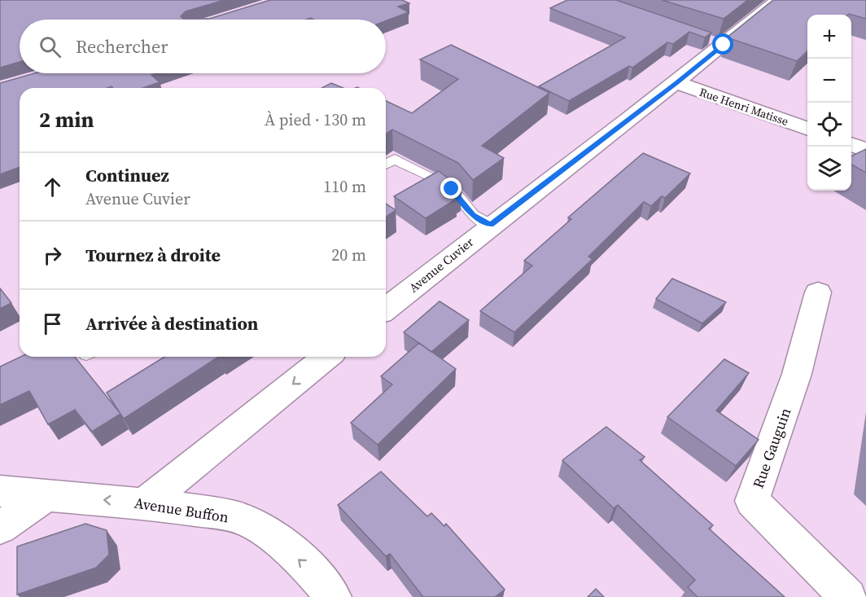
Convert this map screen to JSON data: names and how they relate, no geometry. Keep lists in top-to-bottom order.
{
  "streets": {
    "street": [
      "Rue Henri Matisse",
      "Avenue Cuvier",
      "Rue Gauguin",
      "Avenue Buffon"
    ]
  },
  "crossings": [
    ["Rue Henri Matisse", "Avenue Cuvier"]
  ],
  "one_way": ["Avenue Buffon"],
  "page": {
    "map_buttons": ["+", "−"],
    "search": "Rechercher",
    "heading": ["2 min", "À pied · 130 m"],
    "list": [
      ["Continuez", "Avenue Cuvier", "110 m"],
      ["Tournez à droite", "20 m"],
      "Arrivée à destination"
    ]
  }
}
